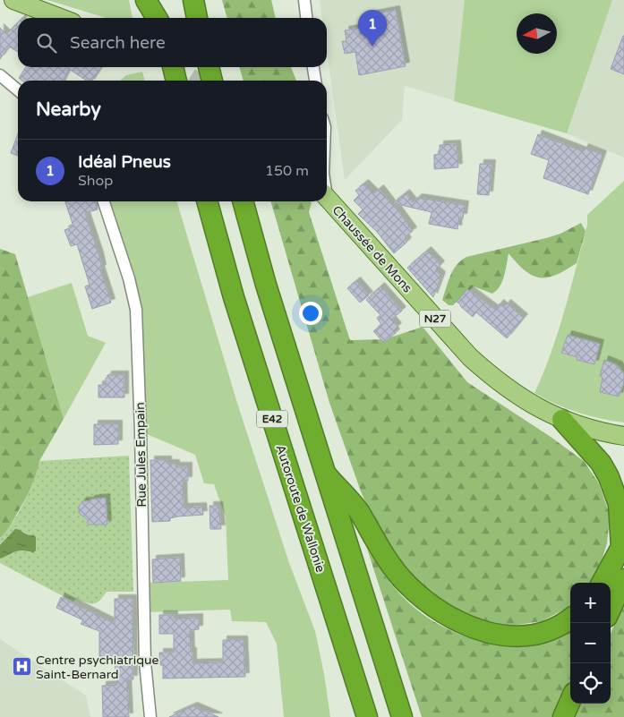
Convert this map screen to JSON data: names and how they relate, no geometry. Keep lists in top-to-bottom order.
{
  "streets": {
    "highway": ["E42", "Autoroute de Wallonie"],
    "main road": ["Chaussée de Mons", "N27"],
    "street": ["Rue Jules Empain"]
  },
  "crossings": [
    ["Chaussée de Mons", "N27"]
  ],
  "places": {
    "hospital": ["Centre psychiatrique Saint-Bernard"]
  },
  "north": "left",
  "page": {
    "pins": "1",
    "search": "Search here",
    "heading": "Nearby",
    "list": [
      {
        "mark": "1",
        "name": "Idéal Pneus",
        "note": "Shop",
        "value": "150 m"
      }
    ],
    "map_buttons": ["+", "−"]
  }
}
